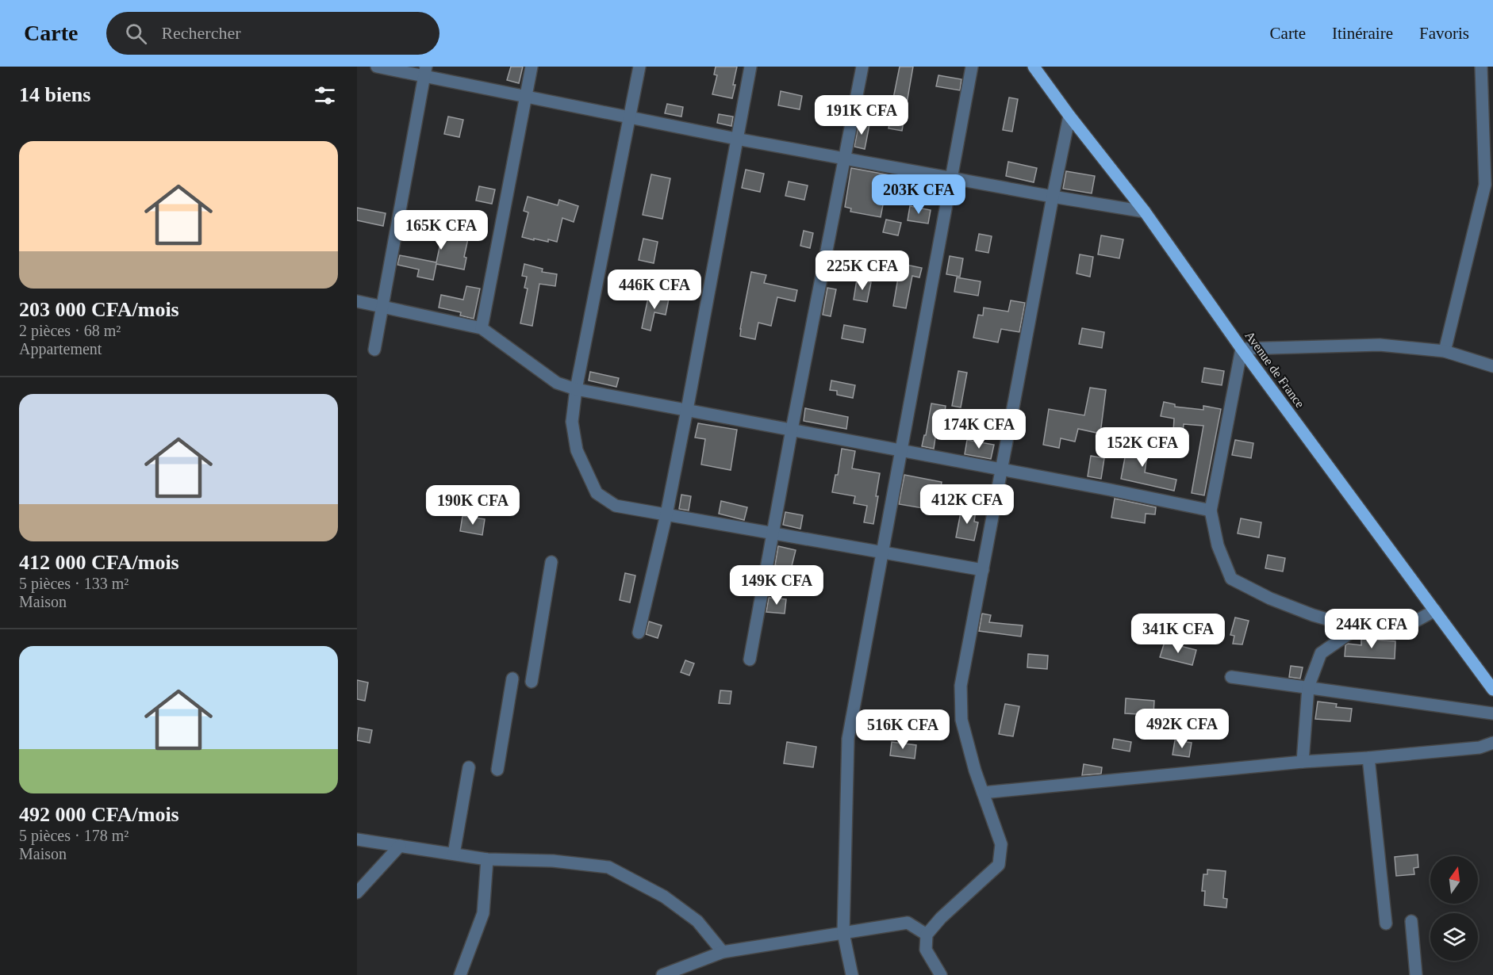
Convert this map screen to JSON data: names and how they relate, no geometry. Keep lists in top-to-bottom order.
{
  "streets": {
    "main road": ["Avenue de France"]
  },
  "north": "top",
  "page": {
    "header": "Carte",
    "search": "Rechercher",
    "nav": ["Carte", "Itinéraire", "Favoris"],
    "heading": "14 biens",
    "price": [
      "191K CFA",
      "203K CFA",
      "165K CFA",
      "225K CFA",
      "446K CFA",
      "174K CFA",
      "152K CFA",
      "412K CFA",
      "190K CFA",
      "149K CFA",
      "244K CFA",
      "341K CFA",
      "492K CFA",
      "516K CFA"
    ],
    "list": [
      {
        "name": "203 000 CFA/mois",
        "note": "2 pièces · 68 m² · Appartement"
      },
      {
        "name": "412 000 CFA/mois",
        "note": "5 pièces · 133 m² · Maison"
      },
      {
        "name": "492 000 CFA/mois",
        "note": "5 pièces · 178 m² · Maison"
      }
    ]
  }
}
